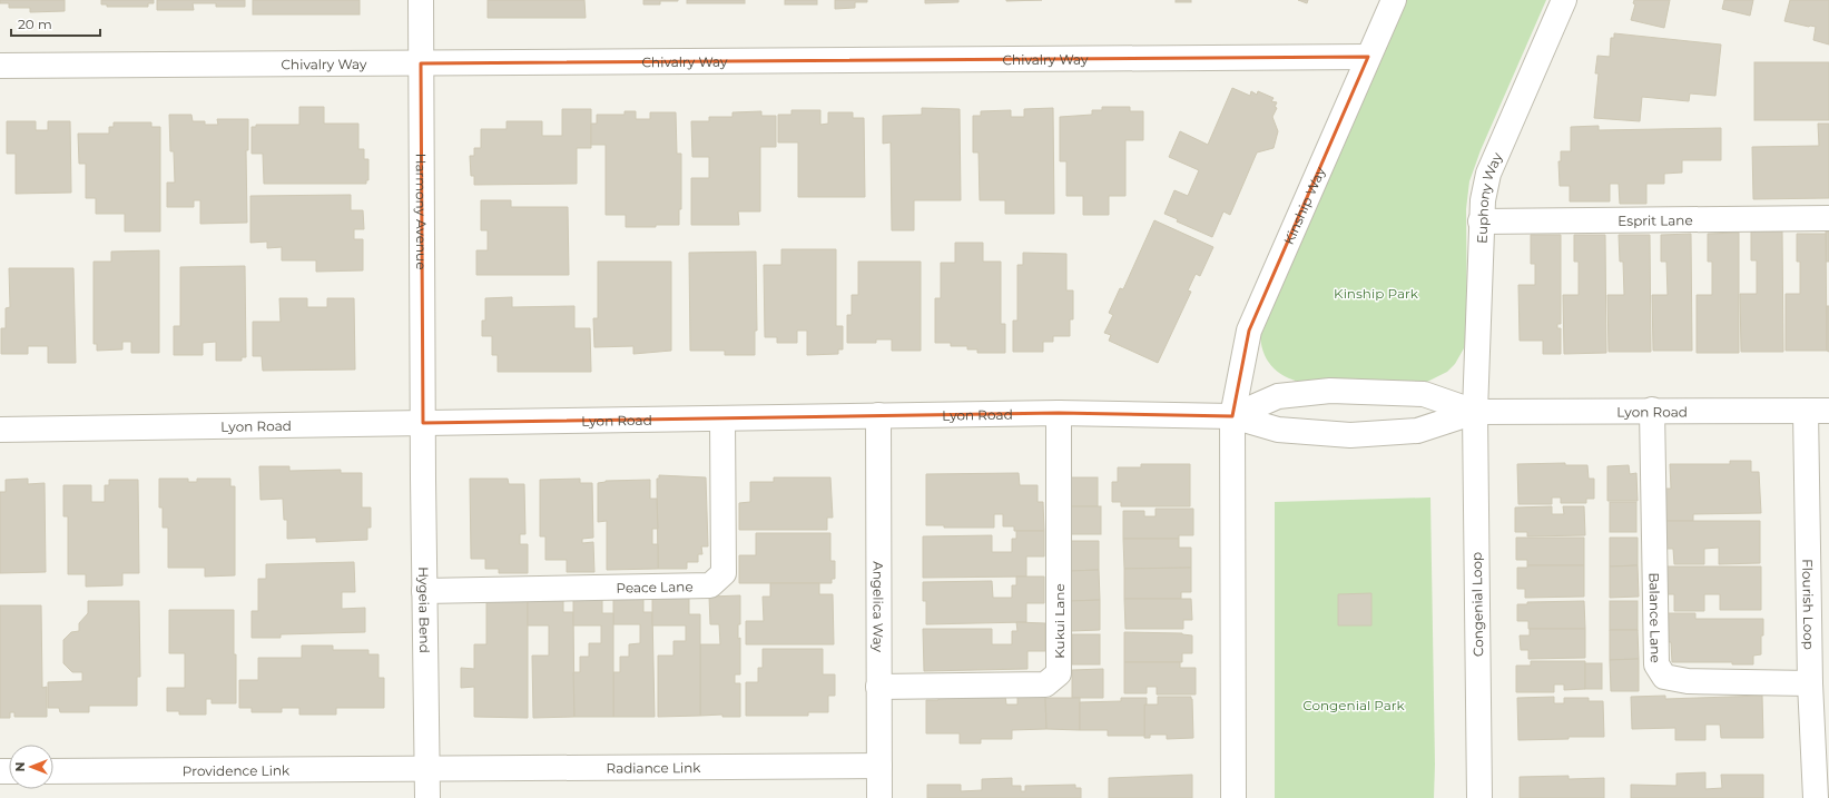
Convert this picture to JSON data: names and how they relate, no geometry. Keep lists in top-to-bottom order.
{
  "streets": {
    "street": [
      "Chivalry Way",
      "Euphony Way",
      "Kinship Way",
      "Harmony Avenue",
      "Esprit Lane",
      "Lyon Road",
      "Peace Lane",
      "Congenial Loop",
      "Flourish Loop",
      "Angelica Way",
      "Hygeia Bend",
      "Balance Lane",
      "Kukui Lane",
      "Radiance Link",
      "Providence Link"
    ]
  },
  "crossings": [
    ["Chivalry Way", "Kinship Way"],
    ["Chivalry Way", "Harmony Avenue"],
    ["Euphony Way", "Esprit Lane"],
    ["Euphony Way", "Lyon Road"],
    ["Euphony Way", "Congenial Loop"],
    ["Kinship Way", "Lyon Road"],
    ["Harmony Avenue", "Lyon Road"],
    ["Harmony Avenue", "Hygeia Bend"],
    ["Lyon Road", "Peace Lane"],
    ["Lyon Road", "Congenial Loop"],
    ["Lyon Road", "Flourish Loop"],
    ["Lyon Road", "Angelica Way"],
    ["Lyon Road", "Hygeia Bend"],
    ["Lyon Road", "Balance Lane"],
    ["Lyon Road", "Kukui Lane"],
    ["Peace Lane", "Hygeia Bend"],
    ["Flourish Loop", "Balance Lane"],
    ["Angelica Way", "Kukui Lane"],
    ["Angelica Way", "Radiance Link"],
    ["Hygeia Bend", "Radiance Link"],
    ["Hygeia Bend", "Providence Link"],
    ["Radiance Link", "Providence Link"]
  ],
  "parks": ["Kinship Park", "Congenial Park"],
  "scale_bar": "20 m",
  "north": "left"
}
